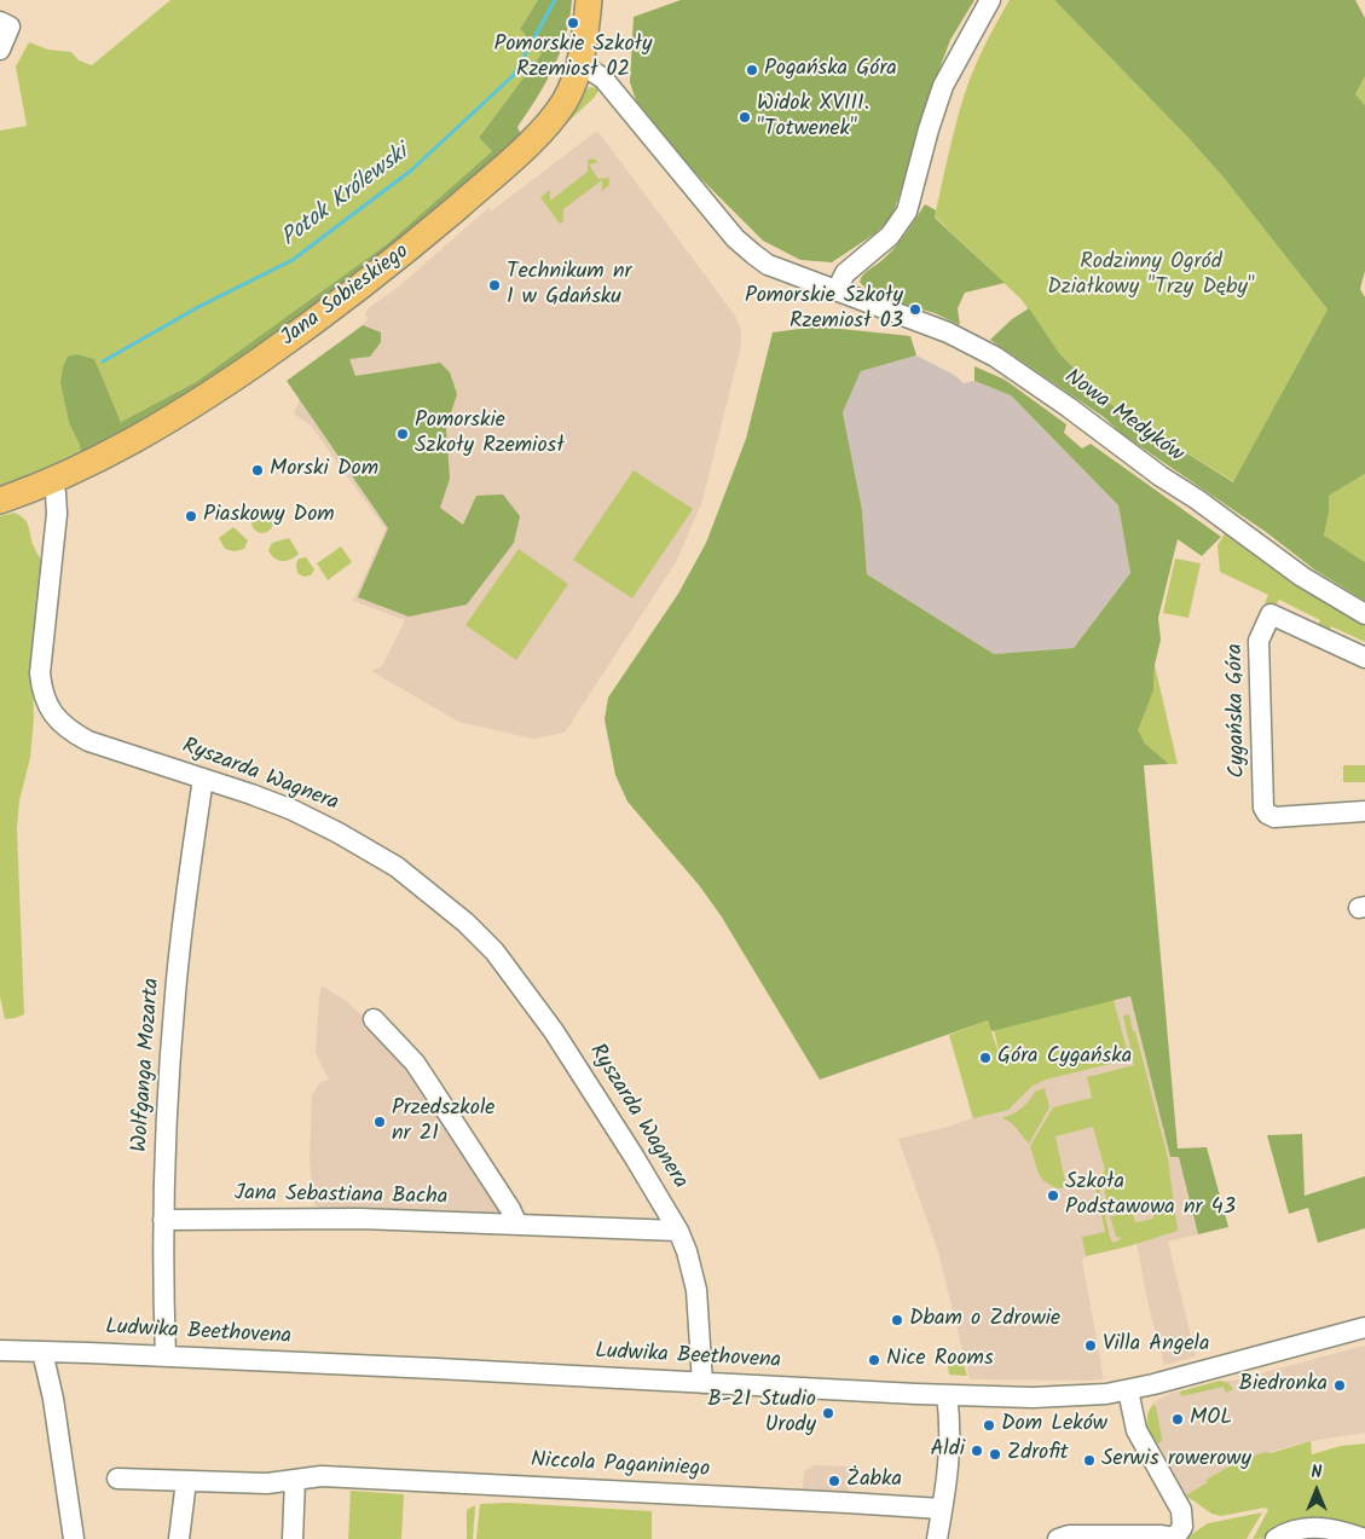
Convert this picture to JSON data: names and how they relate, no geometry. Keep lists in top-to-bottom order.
{
  "streets": {
    "main road": ["Jana Sobieskiego"],
    "street": [
      "Nowa Medyków",
      "Cygańska Góra",
      "Ryszarda Wagnera",
      "Wolfganga Mozarta",
      "Jana Sebastiana Bacha",
      "Ludwika Beethovena",
      "Niccola Paganiniego"
    ]
  },
  "crossings": [
    ["Jana Sobieskiego", "Nowa Medyków"],
    ["Jana Sobieskiego", "Ryszarda Wagnera"],
    ["Ryszarda Wagnera", "Wolfganga Mozarta"],
    ["Ryszarda Wagnera", "Jana Sebastiana Bacha"],
    ["Ryszarda Wagnera", "Ludwika Beethovena"],
    ["Wolfganga Mozarta", "Jana Sebastiana Bacha"],
    ["Wolfganga Mozarta", "Ludwika Beethovena"]
  ],
  "water": ["Potok Królewski"],
  "parks": ["Rodzinny Ogród Działkowy \"Trzy Dęby\""],
  "places": [
    "Pomorskie Szkoły Rzemiosł 02",
    "Pogańska Góra",
    "Widok XVIII. \"Totwenek\"",
    "Technikum nr 1 w Gdańsku",
    "Pomorskie Szkoły Rzemiosł 03",
    "Pomorskie Szkoły Rzemiosł",
    "Morski Dom",
    "Piaskowy Dom",
    "Góra Cygańska",
    "Przedszkole nr 21",
    "Szkoła Podstawowa nr 43",
    "Dbam o Zdrowie",
    "Villa Angela",
    "Nice Rooms",
    "Biedronka",
    "B-21 Studio Urody",
    "MOL",
    "Dom Leków",
    "Aldi",
    "Zdrofit",
    "Serwis rowerowy",
    "Żabka"
  ],
  "north": "top"
}
